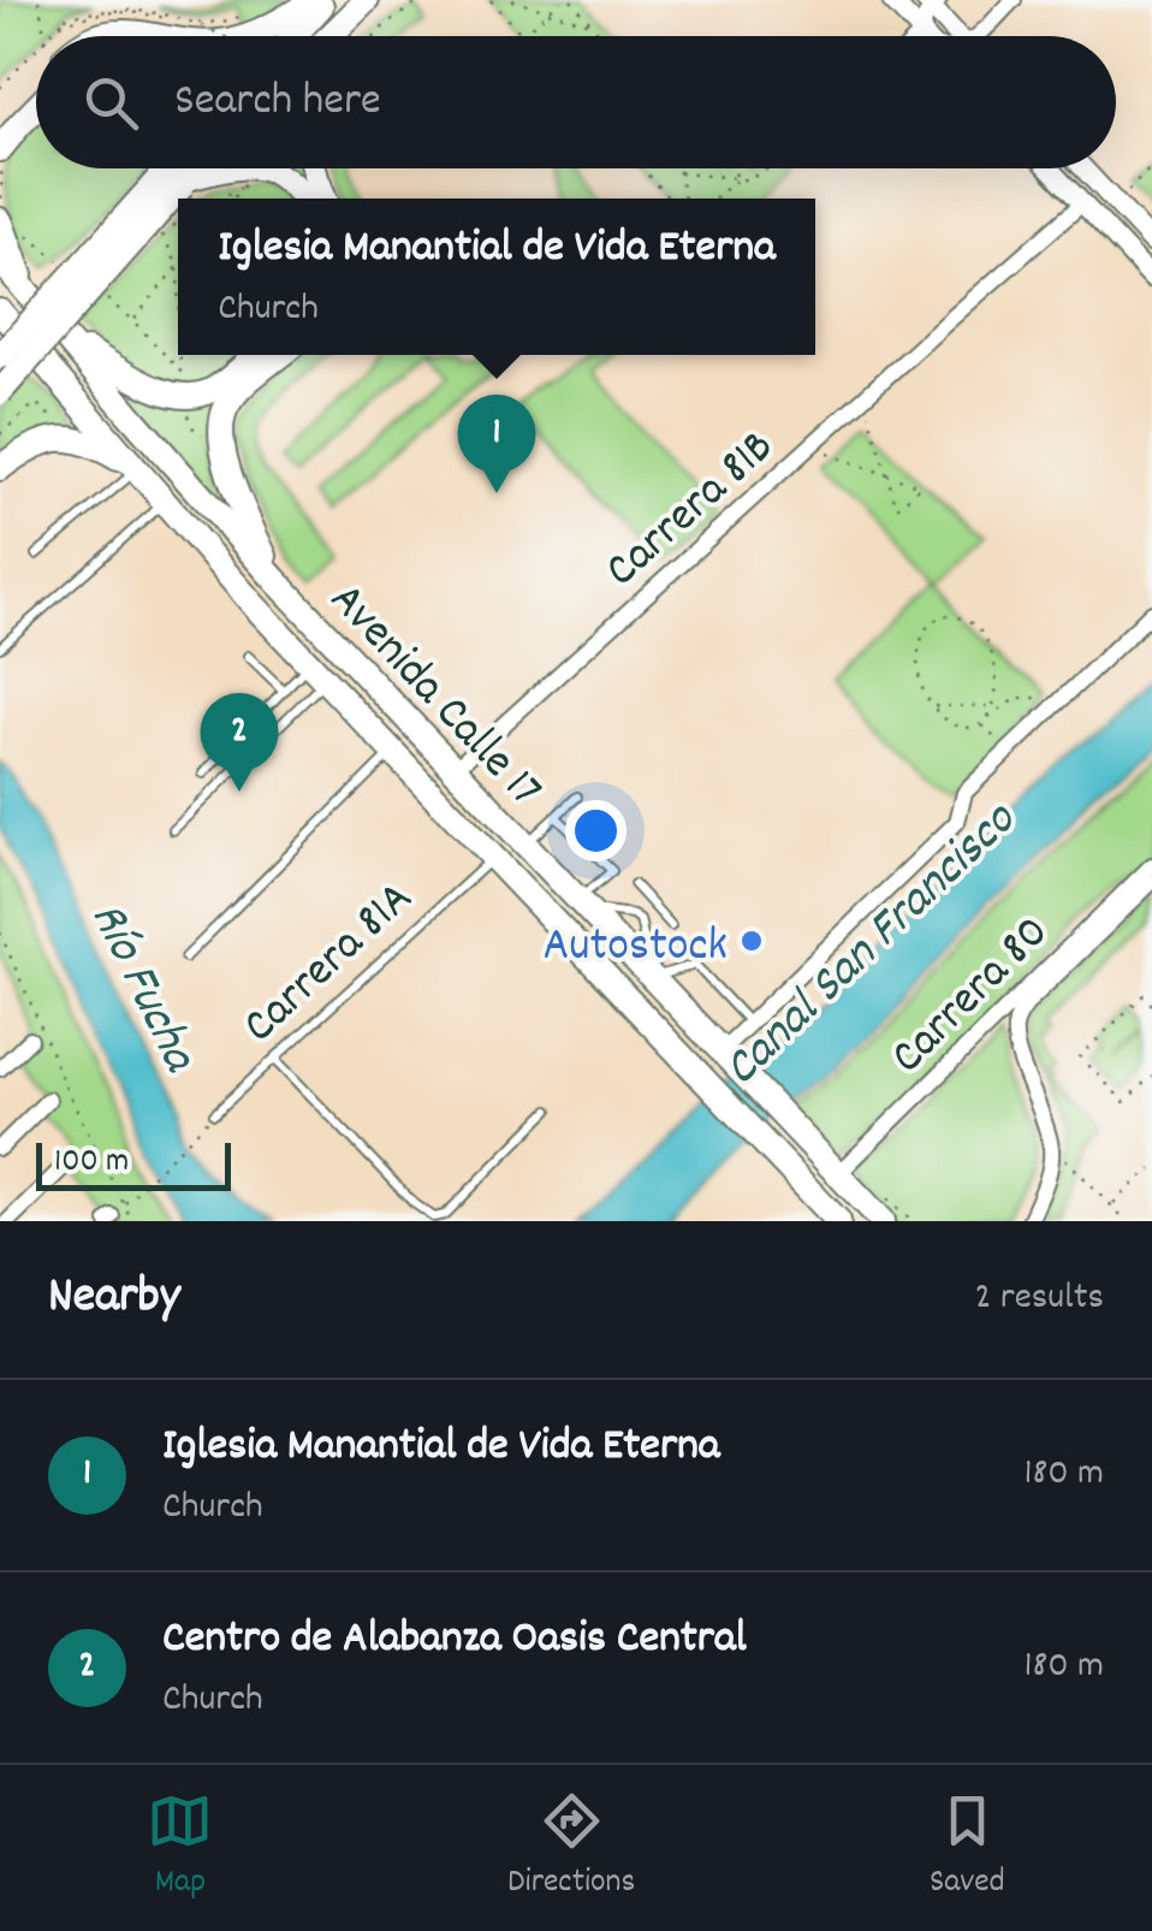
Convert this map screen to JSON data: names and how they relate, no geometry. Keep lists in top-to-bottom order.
{
  "streets": {
    "main road": ["Avenida Calle 17"],
    "street": ["Carrera 81B", "Carrera 80"],
    "lane": ["Carrera 81A"]
  },
  "crossings": [
    ["Carrera 81B", "Avenida Calle 17"],
    ["Avenida Calle 17", "Carrera 81A"],
    ["Avenida Calle 17", "Carrera 80"]
  ],
  "water": ["Canal San Francisco", "Río Fucha"],
  "places": ["Autostock"],
  "scale_bar": "100 m",
  "page": {
    "search": "Search here",
    "popup": ["Iglesia Manantial de Vida Eterna", "Church"],
    "pins": ["1", "2"],
    "scale": "100 m",
    "heading": ["Nearby", "2 results"],
    "list": [
      {
        "mark": "1",
        "name": "Iglesia Manantial de Vida Eterna",
        "note": "Church",
        "value": "180 m"
      },
      {
        "mark": "2",
        "name": "Centro de Alabanza Oasis Central",
        "note": "Church",
        "value": "180 m"
      }
    ],
    "nav": ["Map", "Directions", "Saved"]
  }
}
